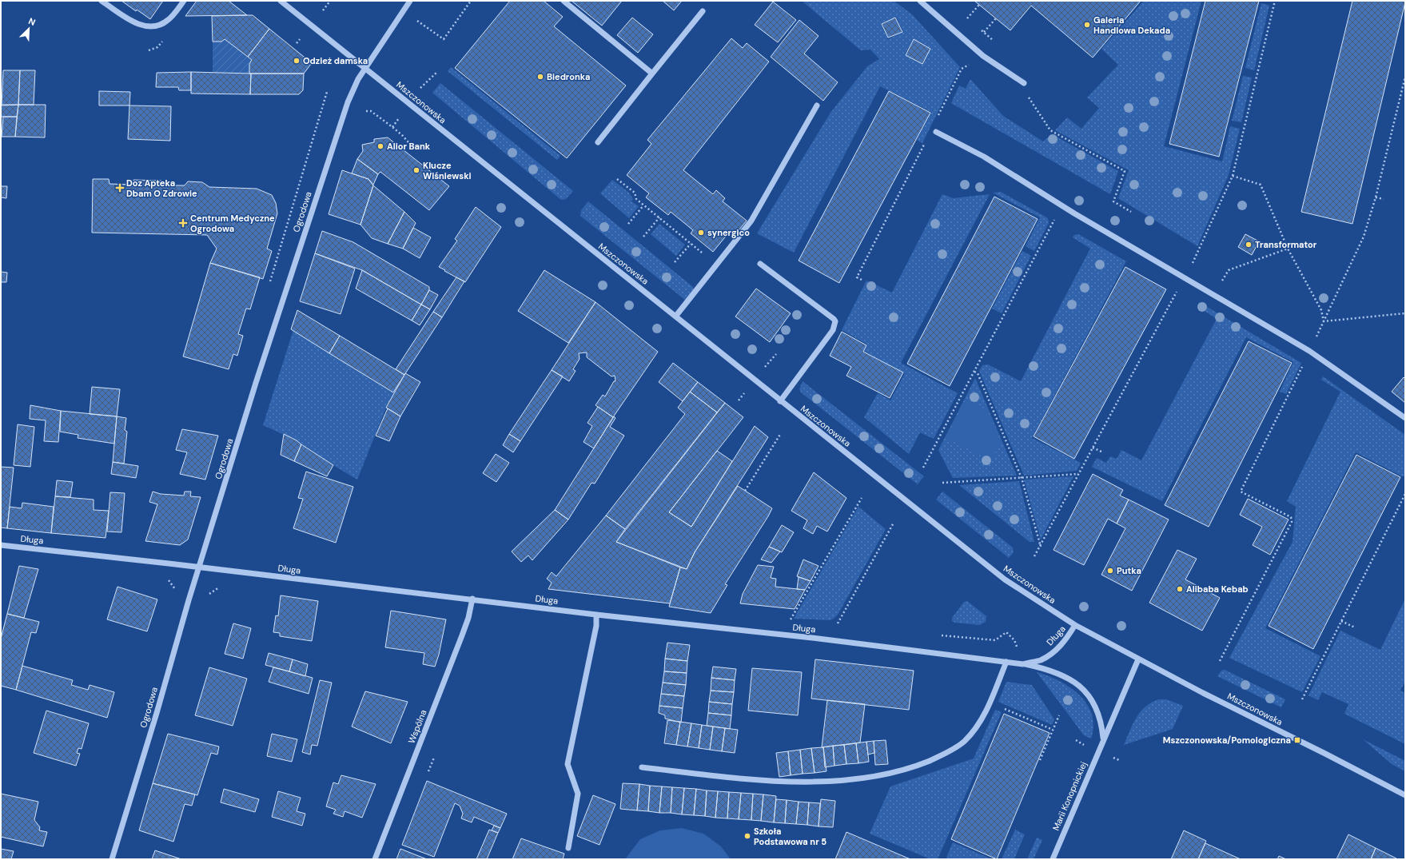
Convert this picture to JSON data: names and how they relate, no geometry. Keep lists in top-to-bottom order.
{
  "streets": {
    "street": [
      "Mszczonowska",
      "Ogrodowa",
      "Długa",
      "Wspólna",
      "Marii Konopnickiej"
    ]
  },
  "crossings": [
    ["Mszczonowska", "Ogrodowa"],
    ["Mszczonowska", "Długa"],
    ["Mszczonowska", "Marii Konopnickiej"],
    ["Ogrodowa", "Długa"],
    ["Długa", "Wspólna"],
    ["Długa", "Marii Konopnickiej"]
  ],
  "places": {
    "other": [
      "Galeria Handlowa Dekada",
      "Odzież damska",
      "Biedronka",
      "Alior Bank",
      "Klucze Wiśniewski",
      "synergico",
      "Transformator",
      "Putka",
      "Alibaba Kebab",
      "Szkoła Podstawowa nr 5"
    ],
    "health": ["Doz Apteka Dbam O Zdrowie", "Centrum Medyczne Ogrodowa"],
    "transit": ["Mszczonowska/Pomologiczna"]
  },
  "north": "top right"
}
